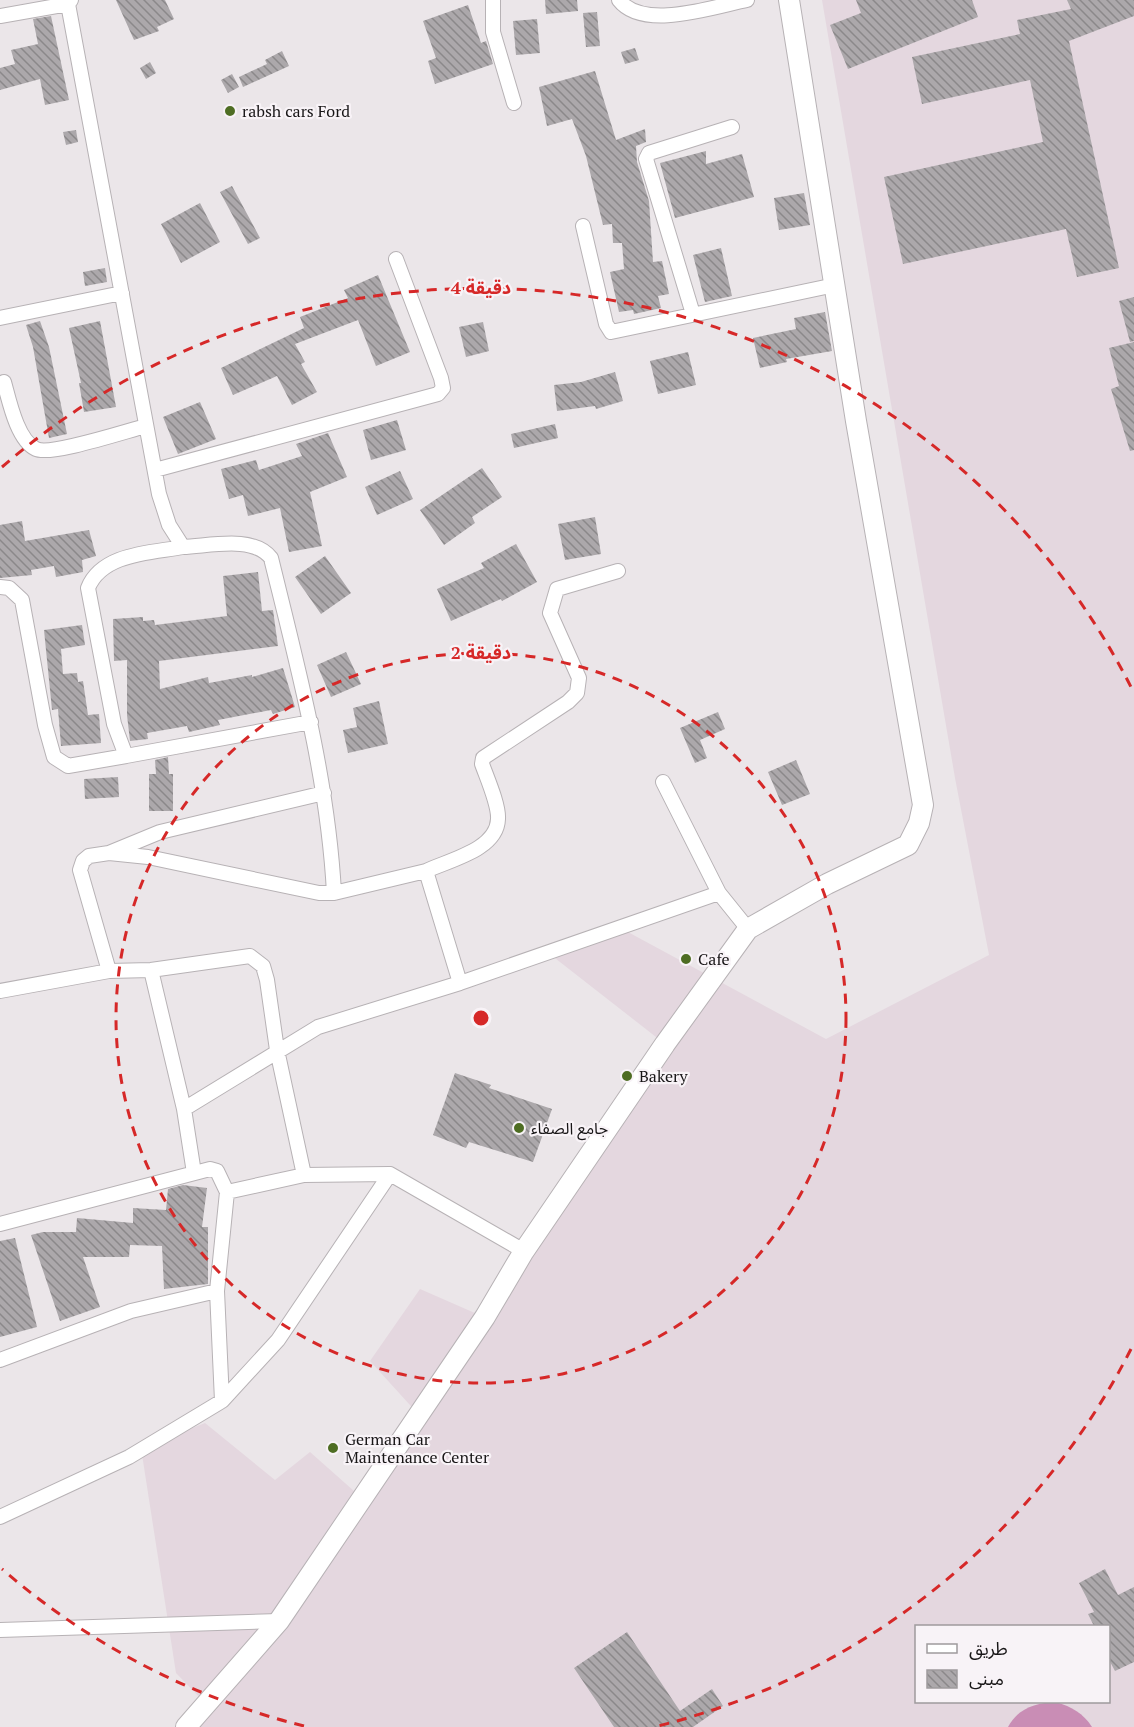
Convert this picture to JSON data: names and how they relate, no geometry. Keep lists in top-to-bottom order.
{
  "places": [
    "rabsh cars Ford",
    "Cafe",
    "Bakery",
    "جامع الصفاء",
    "German Car Maintenance Center"
  ],
  "legend": ["طريق", "مبنى"],
  "rings": ["4 دقيقة", "2 دقيقة"]
}
